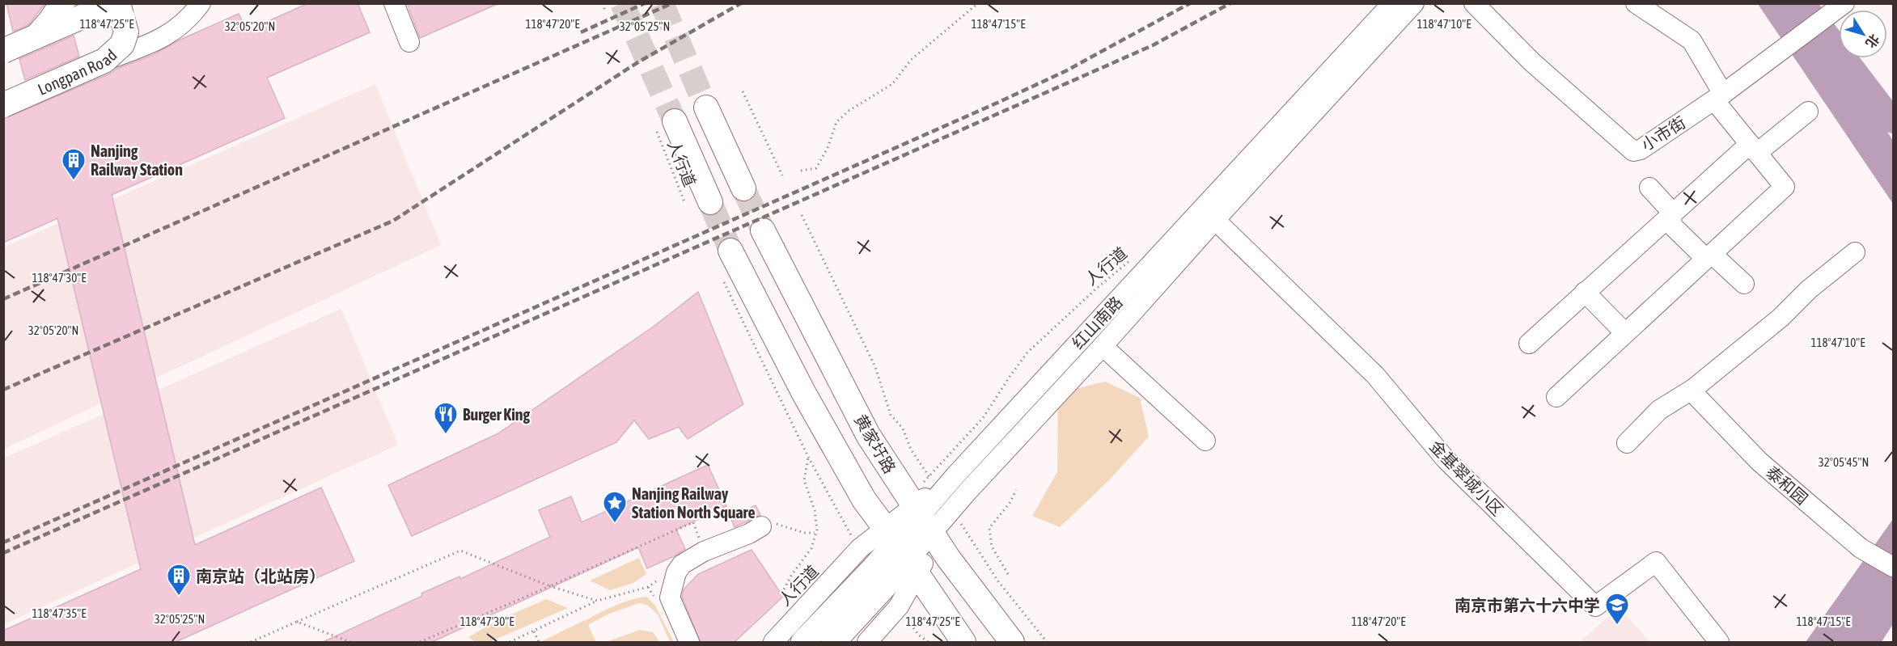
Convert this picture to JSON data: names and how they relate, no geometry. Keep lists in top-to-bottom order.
{
  "streets": {
    "main road": ["Longpan Road", "红山南路", "黄家圩路"],
    "street": ["小市街", "金基翠城小区", "泰和园"],
    "path": ["人行道"]
  },
  "crossings": [
    ["人行道", "红山南路"],
    ["人行道", "黄家圩路"],
    ["红山南路", "黄家圩路"],
    ["红山南路", "金基翠城小区"]
  ],
  "places": {
    "building": ["Nanjing Railway Station", "南京站（北站房）"],
    "restaurant": ["Burger King"],
    "place": ["Nanjing Railway Station North Square"],
    "school or university": ["南京市第六十六中学"]
  },
  "north": "bottom right",
  "coordinates": [
    "118°47'25\"E",
    "118°47'20\"E",
    "118°47'15\"E",
    "118°47'10\"E",
    "32°05'20\"N",
    "32°05'25\"N",
    "118°47'30\"E",
    "32°05'45\"N",
    "118°47'35\"E"
  ]
}
